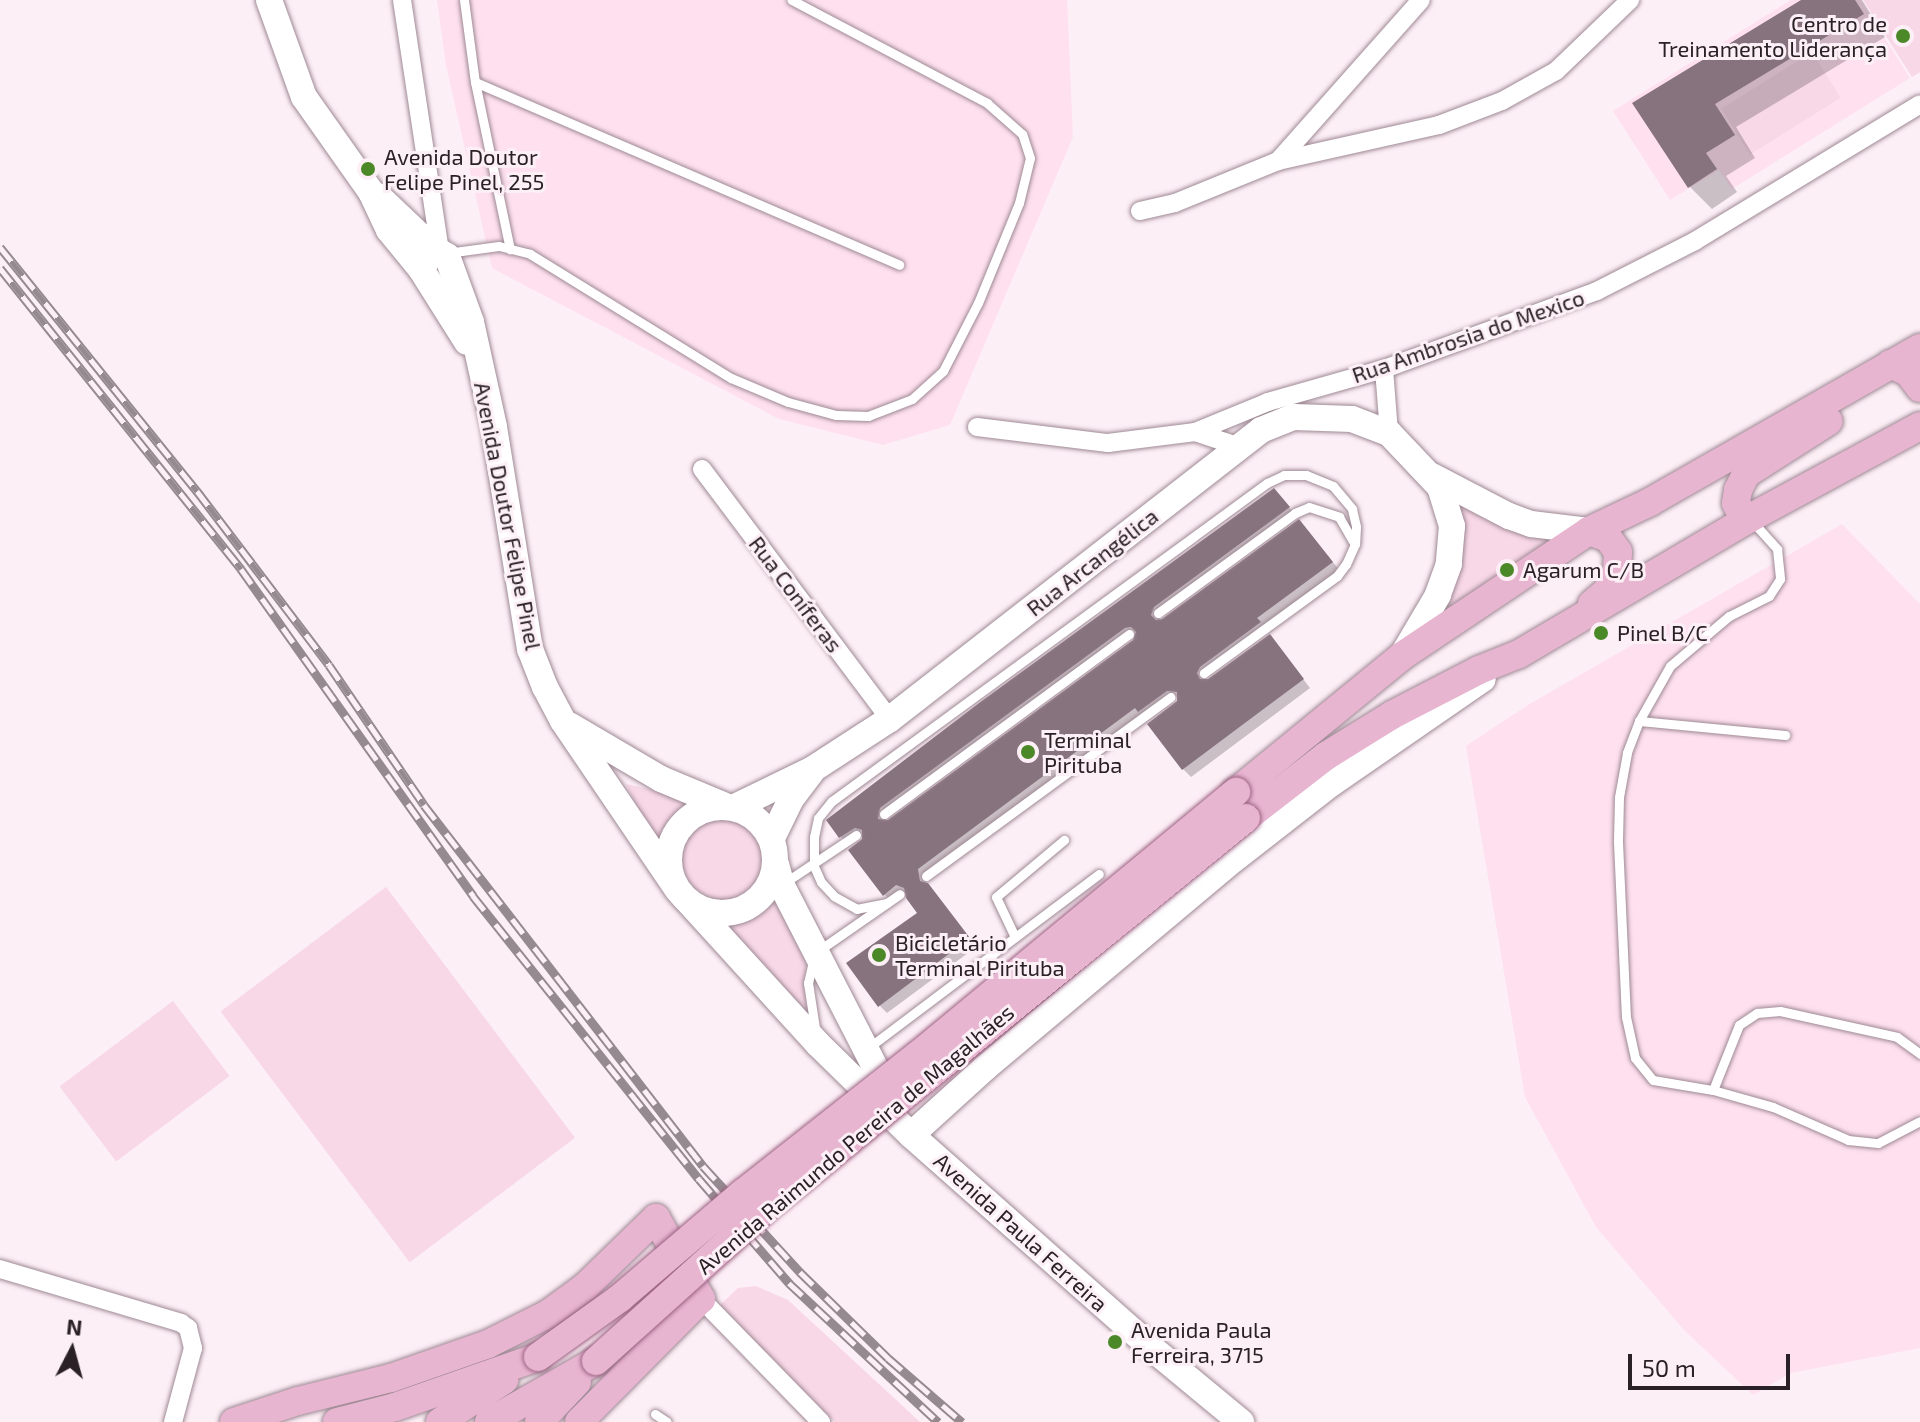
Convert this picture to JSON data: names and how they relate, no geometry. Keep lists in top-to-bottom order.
{
  "streets": {
    "main road": [
      "Avenida Doutor Felipe Pinel",
      "Rua Arcangélica",
      "Avenida Raimundo Pereira de Magalhães",
      "Avenida Paula Ferreira"
    ],
    "street": ["Rua Ambrosia do Mexico", "Rua Coníferas"]
  },
  "crossings": [
    ["Avenida Doutor Felipe Pinel", "Rua Arcangélica"],
    ["Avenida Doutor Felipe Pinel", "Avenida Paula Ferreira"],
    ["Rua Arcangélica", "Rua Coníferas"]
  ],
  "places": [
    "Centro de Treinamento Liderança",
    "Avenida Doutor Felipe Pinel, 255",
    "Agarum C/B",
    "Pinel B/C",
    "Terminal Pirituba",
    "Bicicletário Terminal Pirituba",
    "Avenida Paula Ferreira, 3715"
  ],
  "scale_bar": "50 m",
  "north": "top"
}
